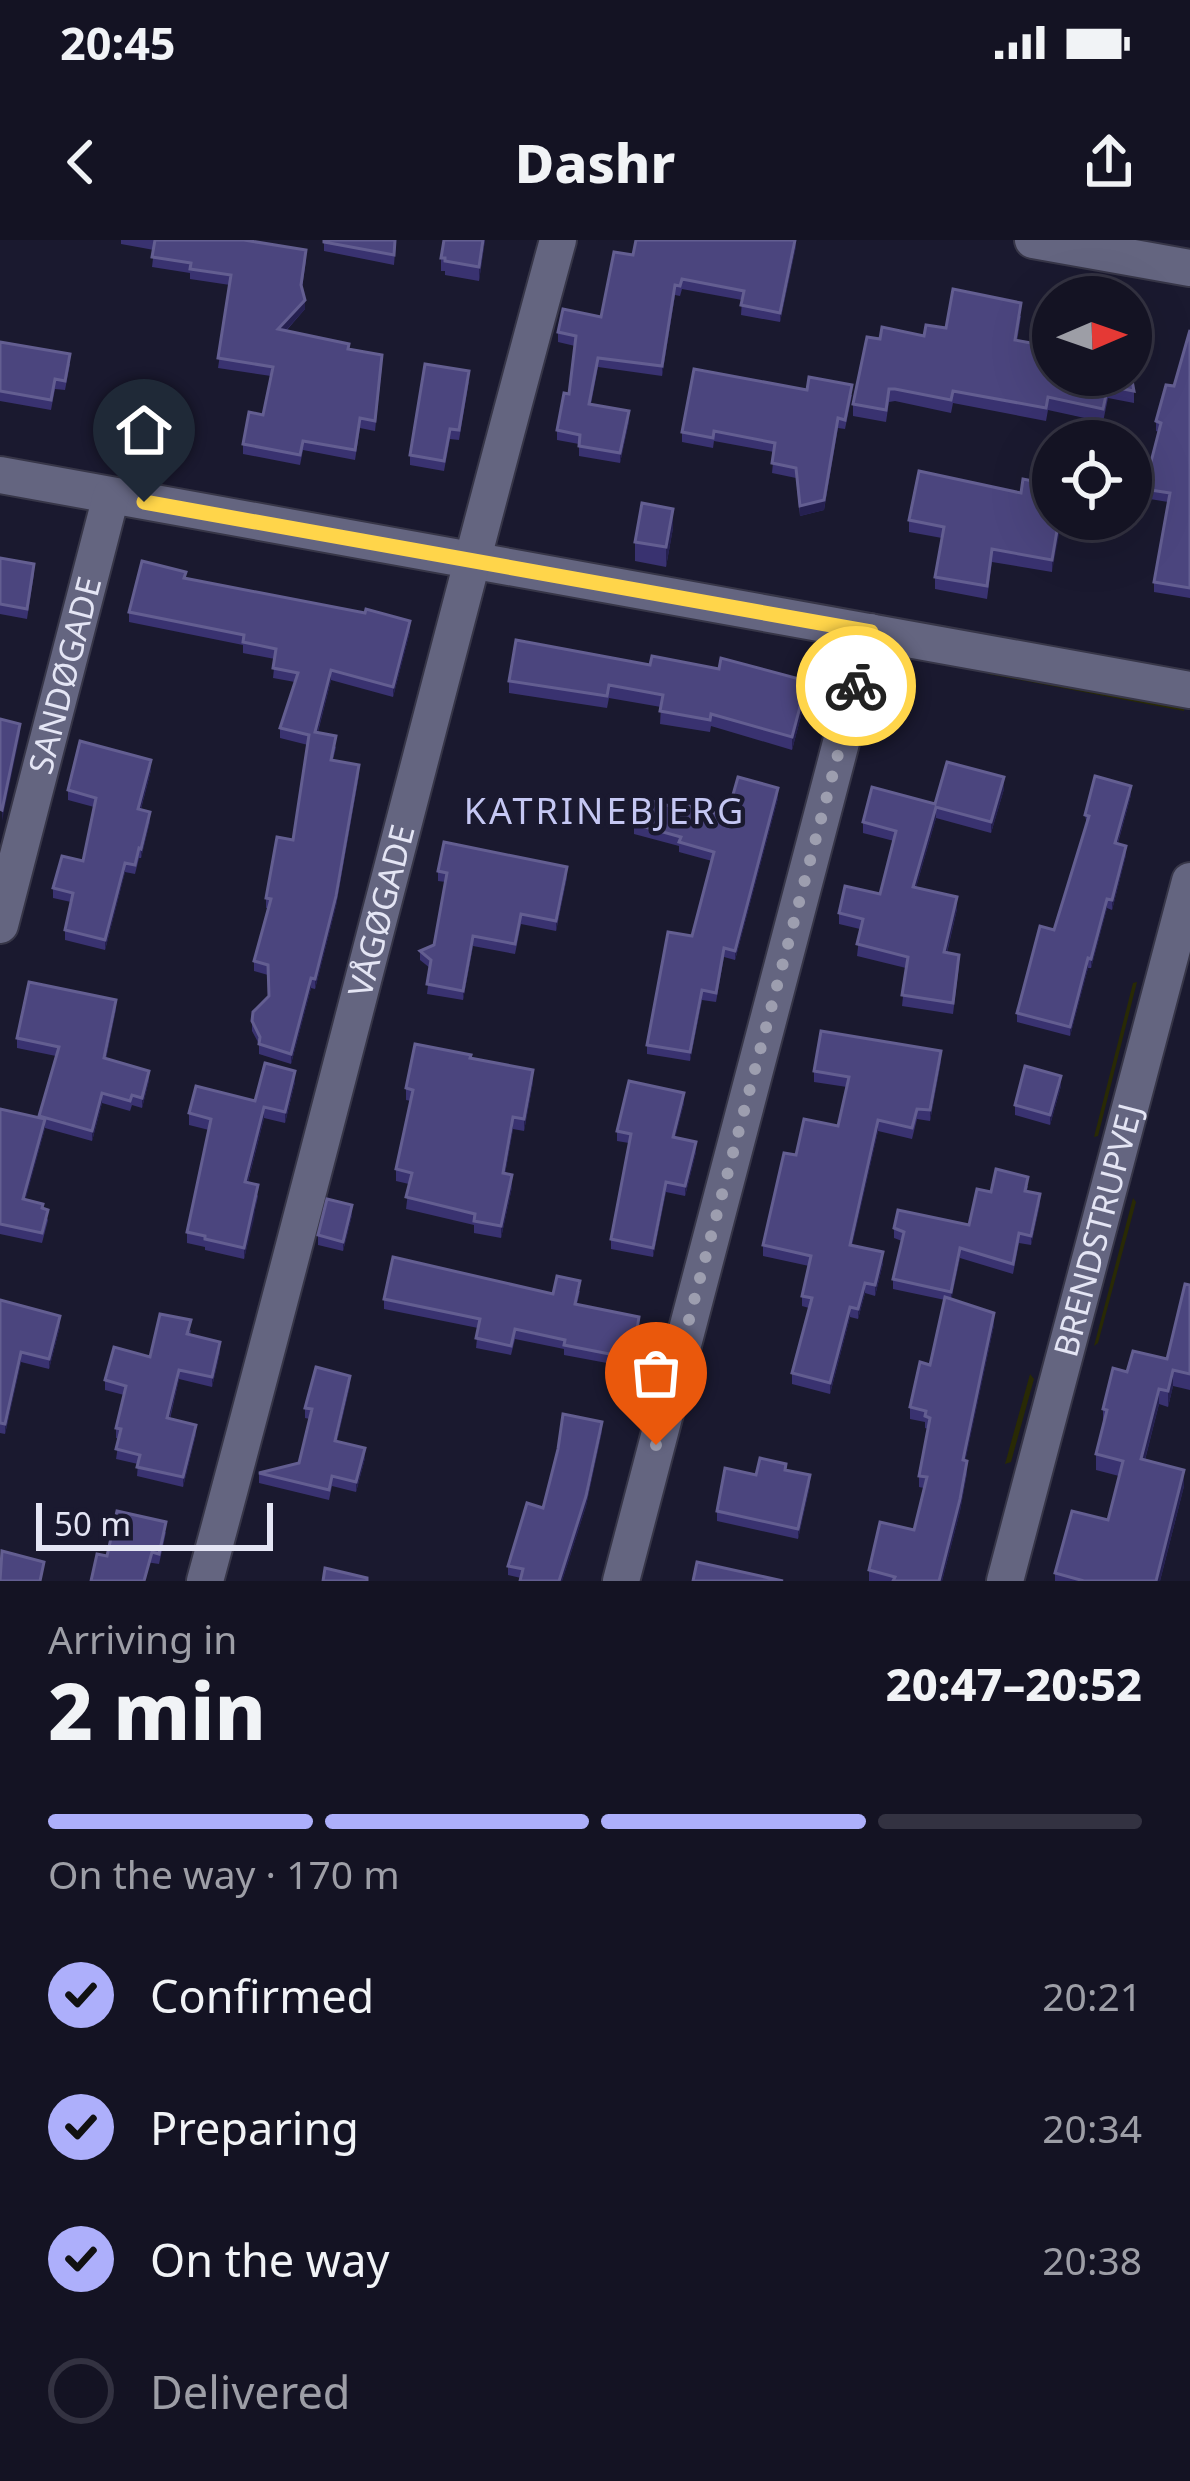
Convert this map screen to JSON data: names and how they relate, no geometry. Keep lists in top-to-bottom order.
{
  "streets": {
    "street": ["SANDØGADE", "VÅGØGADE", "BRENDSTRUPVEJ"]
  },
  "districts": ["KATRINEBJERG"],
  "scale_bar": "50 m",
  "north": "right",
  "page": {
    "status": "20:45",
    "header": "Dashr",
    "scale": "50 m",
    "heading": ["2 min", "Arriving in", "20:47–20:52"],
    "bar": "On the way · 170 m",
    "list": [
      ["Confirmed", "20:21"],
      ["Preparing", "20:34"],
      ["On the way", "20:38"],
      "Delivered"
    ]
  }
}
